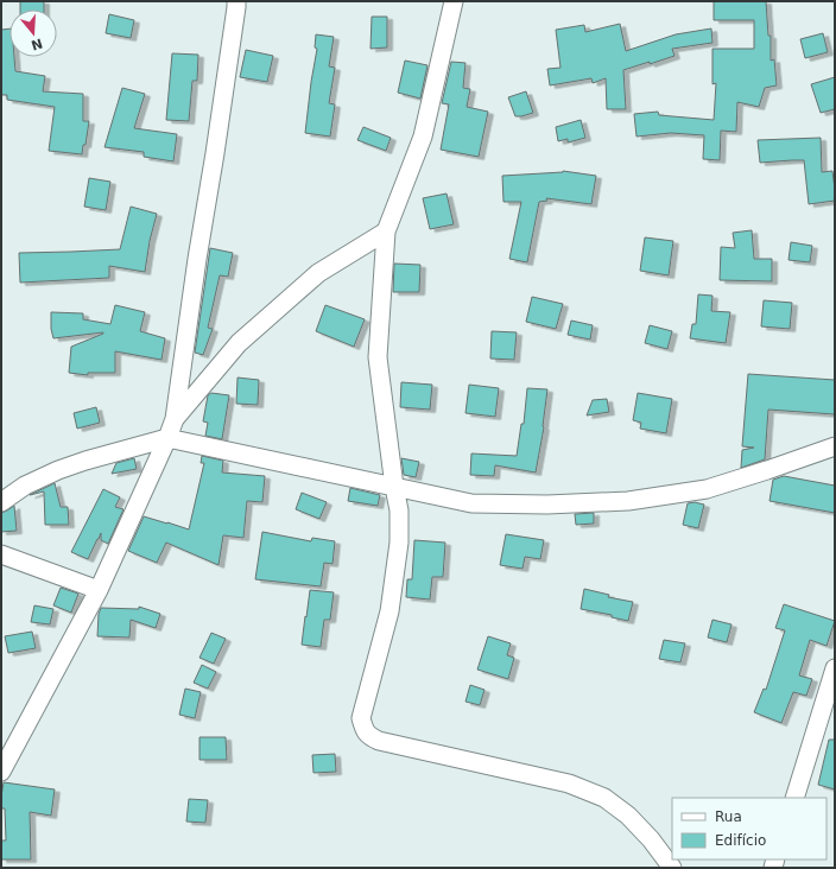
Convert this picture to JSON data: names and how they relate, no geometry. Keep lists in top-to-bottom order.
{
  "legend": ["Rua", "Edifício"],
  "north": "bottom"
}
